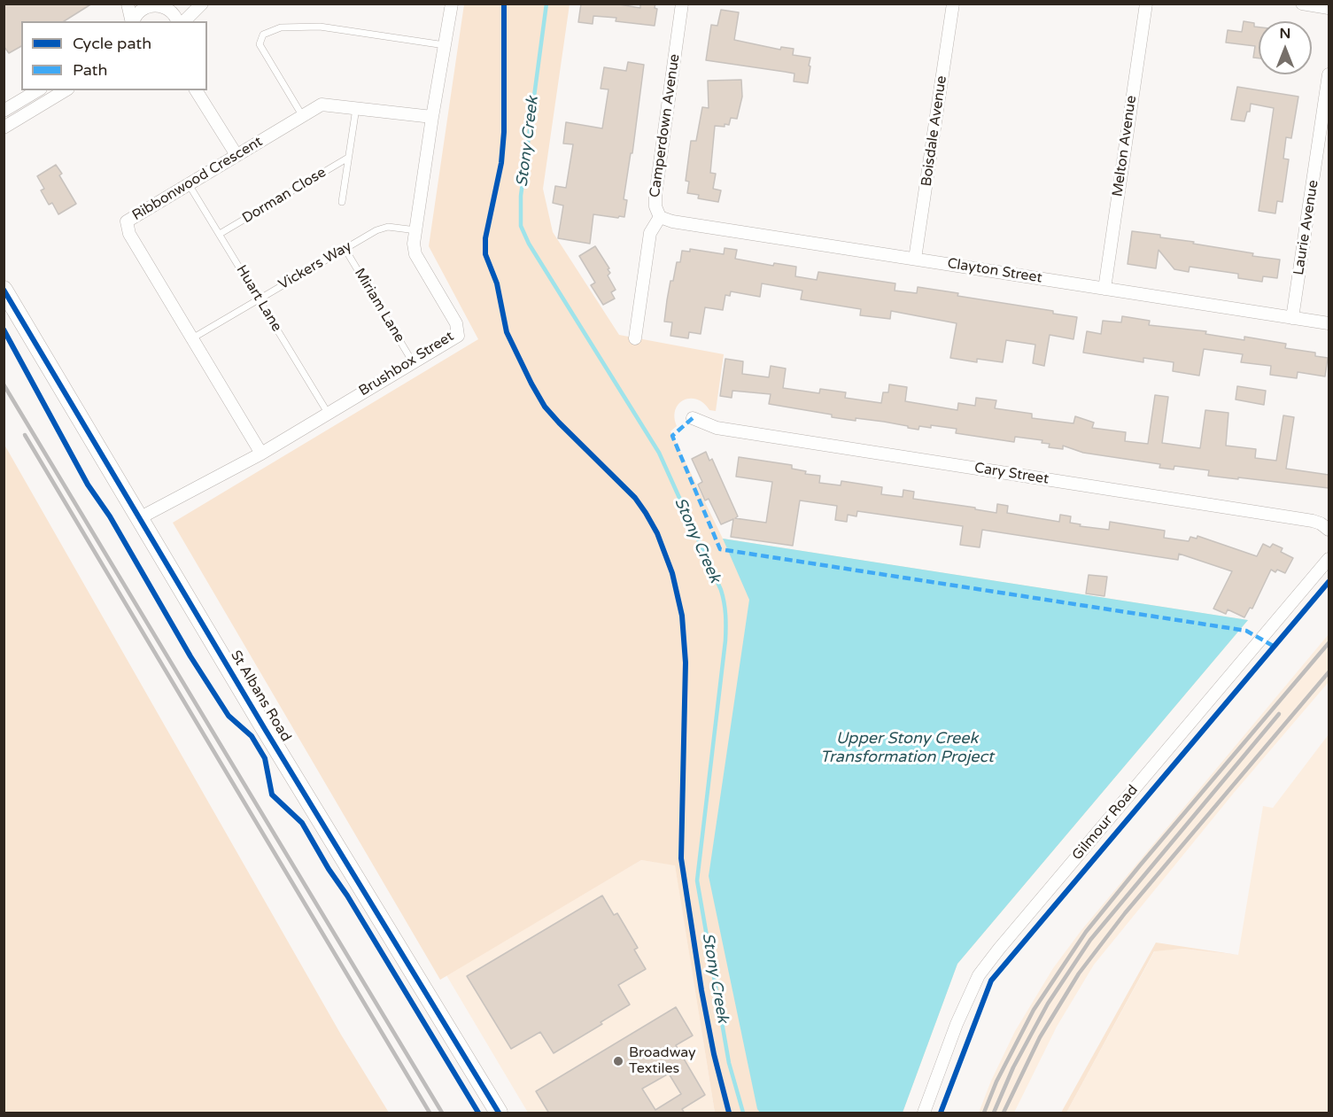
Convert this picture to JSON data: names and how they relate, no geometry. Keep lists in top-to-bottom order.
{
  "streets": {
    "main road": ["St Albans Road"],
    "street": [
      "Camperdown Avenue",
      "Boisdale Avenue",
      "Melton Avenue",
      "Ribbonwood Crescent",
      "Laurie Avenue",
      "Clayton Street",
      "Brushbox Street",
      "Cary Street",
      "Gilmour Road"
    ],
    "lane": [
      "Dorman Close",
      "Vickers Way",
      "Huart Lane",
      "Miriam Lane"
    ]
  },
  "crossings": [
    ["Camperdown Avenue", "Clayton Street"],
    ["Boisdale Avenue", "Clayton Street"],
    ["Melton Avenue", "Clayton Street"],
    ["Ribbonwood Crescent", "Dorman Close"],
    ["Ribbonwood Crescent", "Vickers Way"],
    ["Ribbonwood Crescent", "Huart Lane"],
    ["Ribbonwood Crescent", "Brushbox Street"],
    ["Dorman Close", "Huart Lane"],
    ["Laurie Avenue", "Clayton Street"],
    ["Vickers Way", "Huart Lane"],
    ["Vickers Way", "Miriam Lane"],
    ["Vickers Way", "Brushbox Street"],
    ["Huart Lane", "Brushbox Street"],
    ["Miriam Lane", "Brushbox Street"],
    ["Brushbox Street", "St Albans Road"]
  ],
  "water": ["Stony Creek", "Upper Stony Creek Transformation Project"],
  "places": ["Broadway Textiles"],
  "legend": ["Cycle path", "Path"],
  "north": "top"
}
